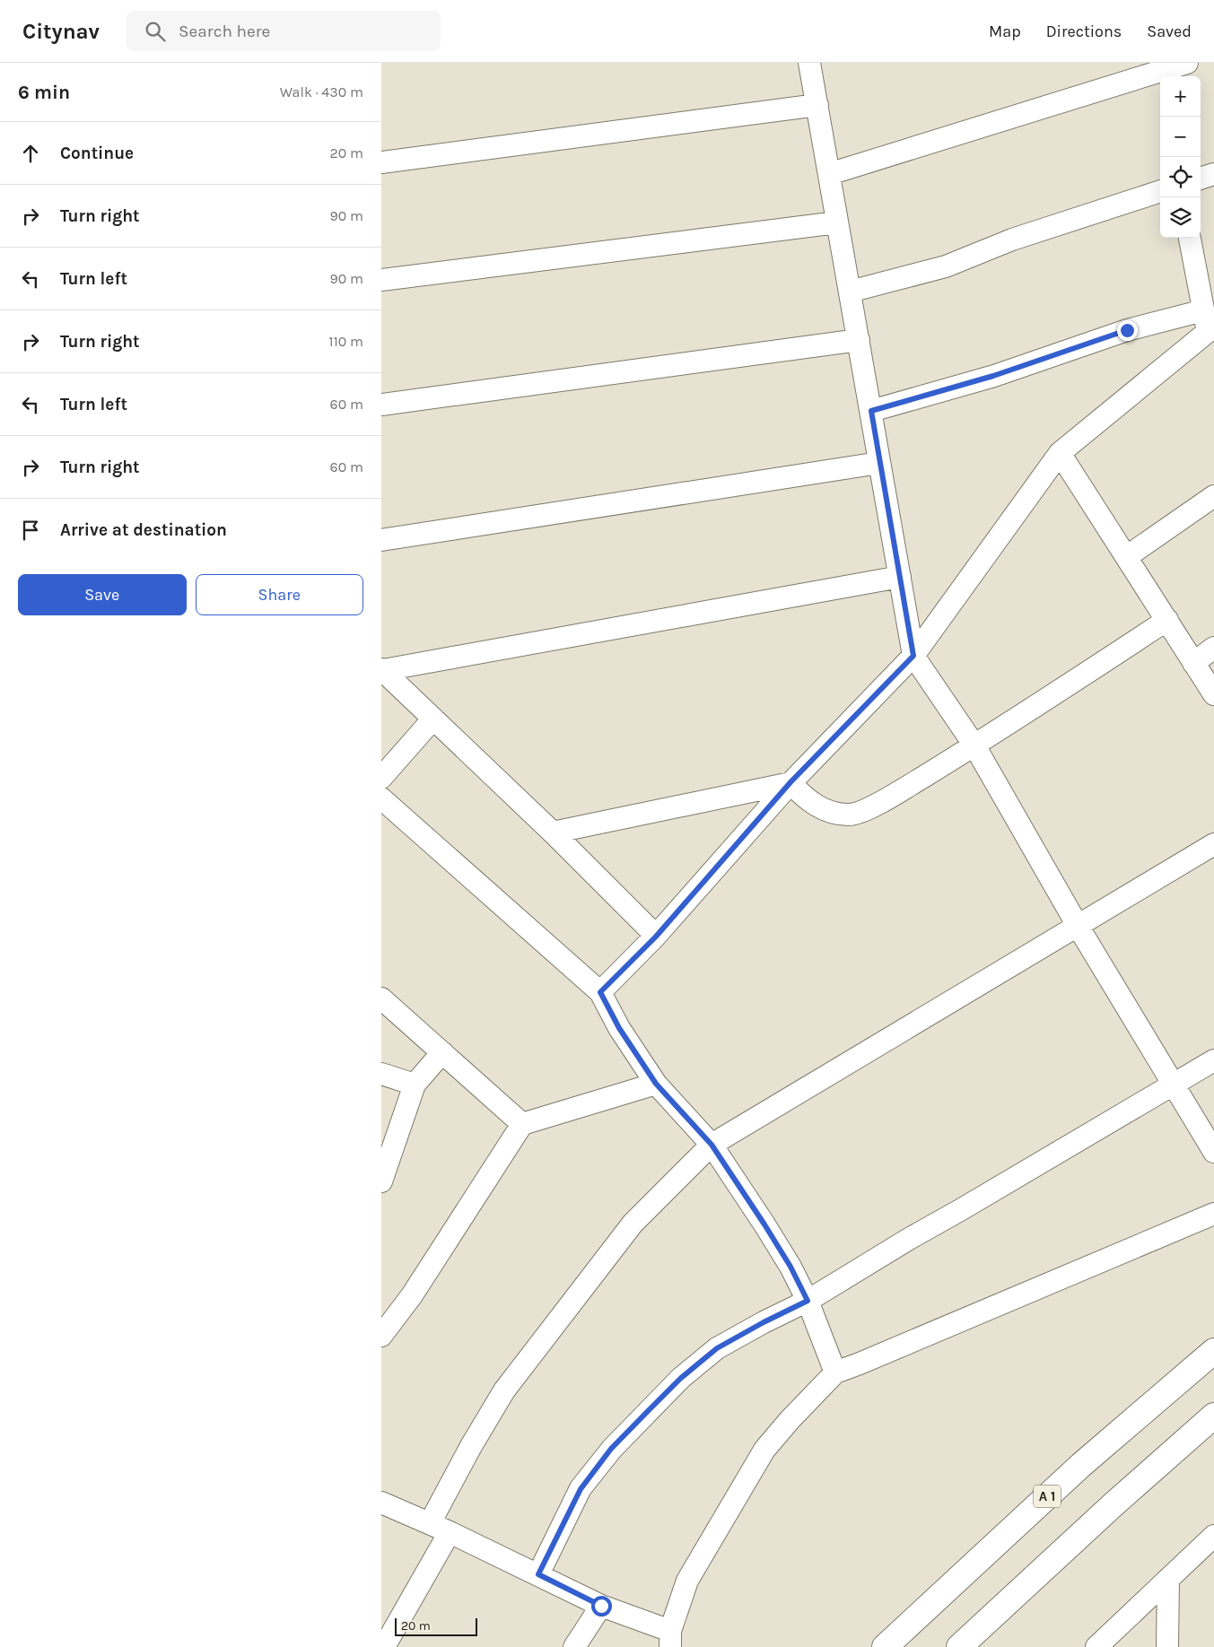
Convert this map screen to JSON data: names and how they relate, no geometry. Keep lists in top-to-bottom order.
{
  "streets": {
    "highway": ["A 1"]
  },
  "scale_bar": "20 m",
  "page": {
    "header": "Citynav",
    "search": "Search here",
    "nav": ["Map", "Directions", "Saved"],
    "heading": ["6 min", "Walk · 430 m"],
    "map_buttons": ["+", "−"],
    "list": [
      ["Continue", "20 m"],
      ["Turn right", "90 m"],
      ["Turn left", "90 m"],
      ["Turn right", "110 m"],
      ["Turn left", "60 m"],
      ["Turn right", "60 m"],
      "Arrive at destination"
    ],
    "buttons": ["Save", "Share"],
    "scale": "20 m"
  }
}
